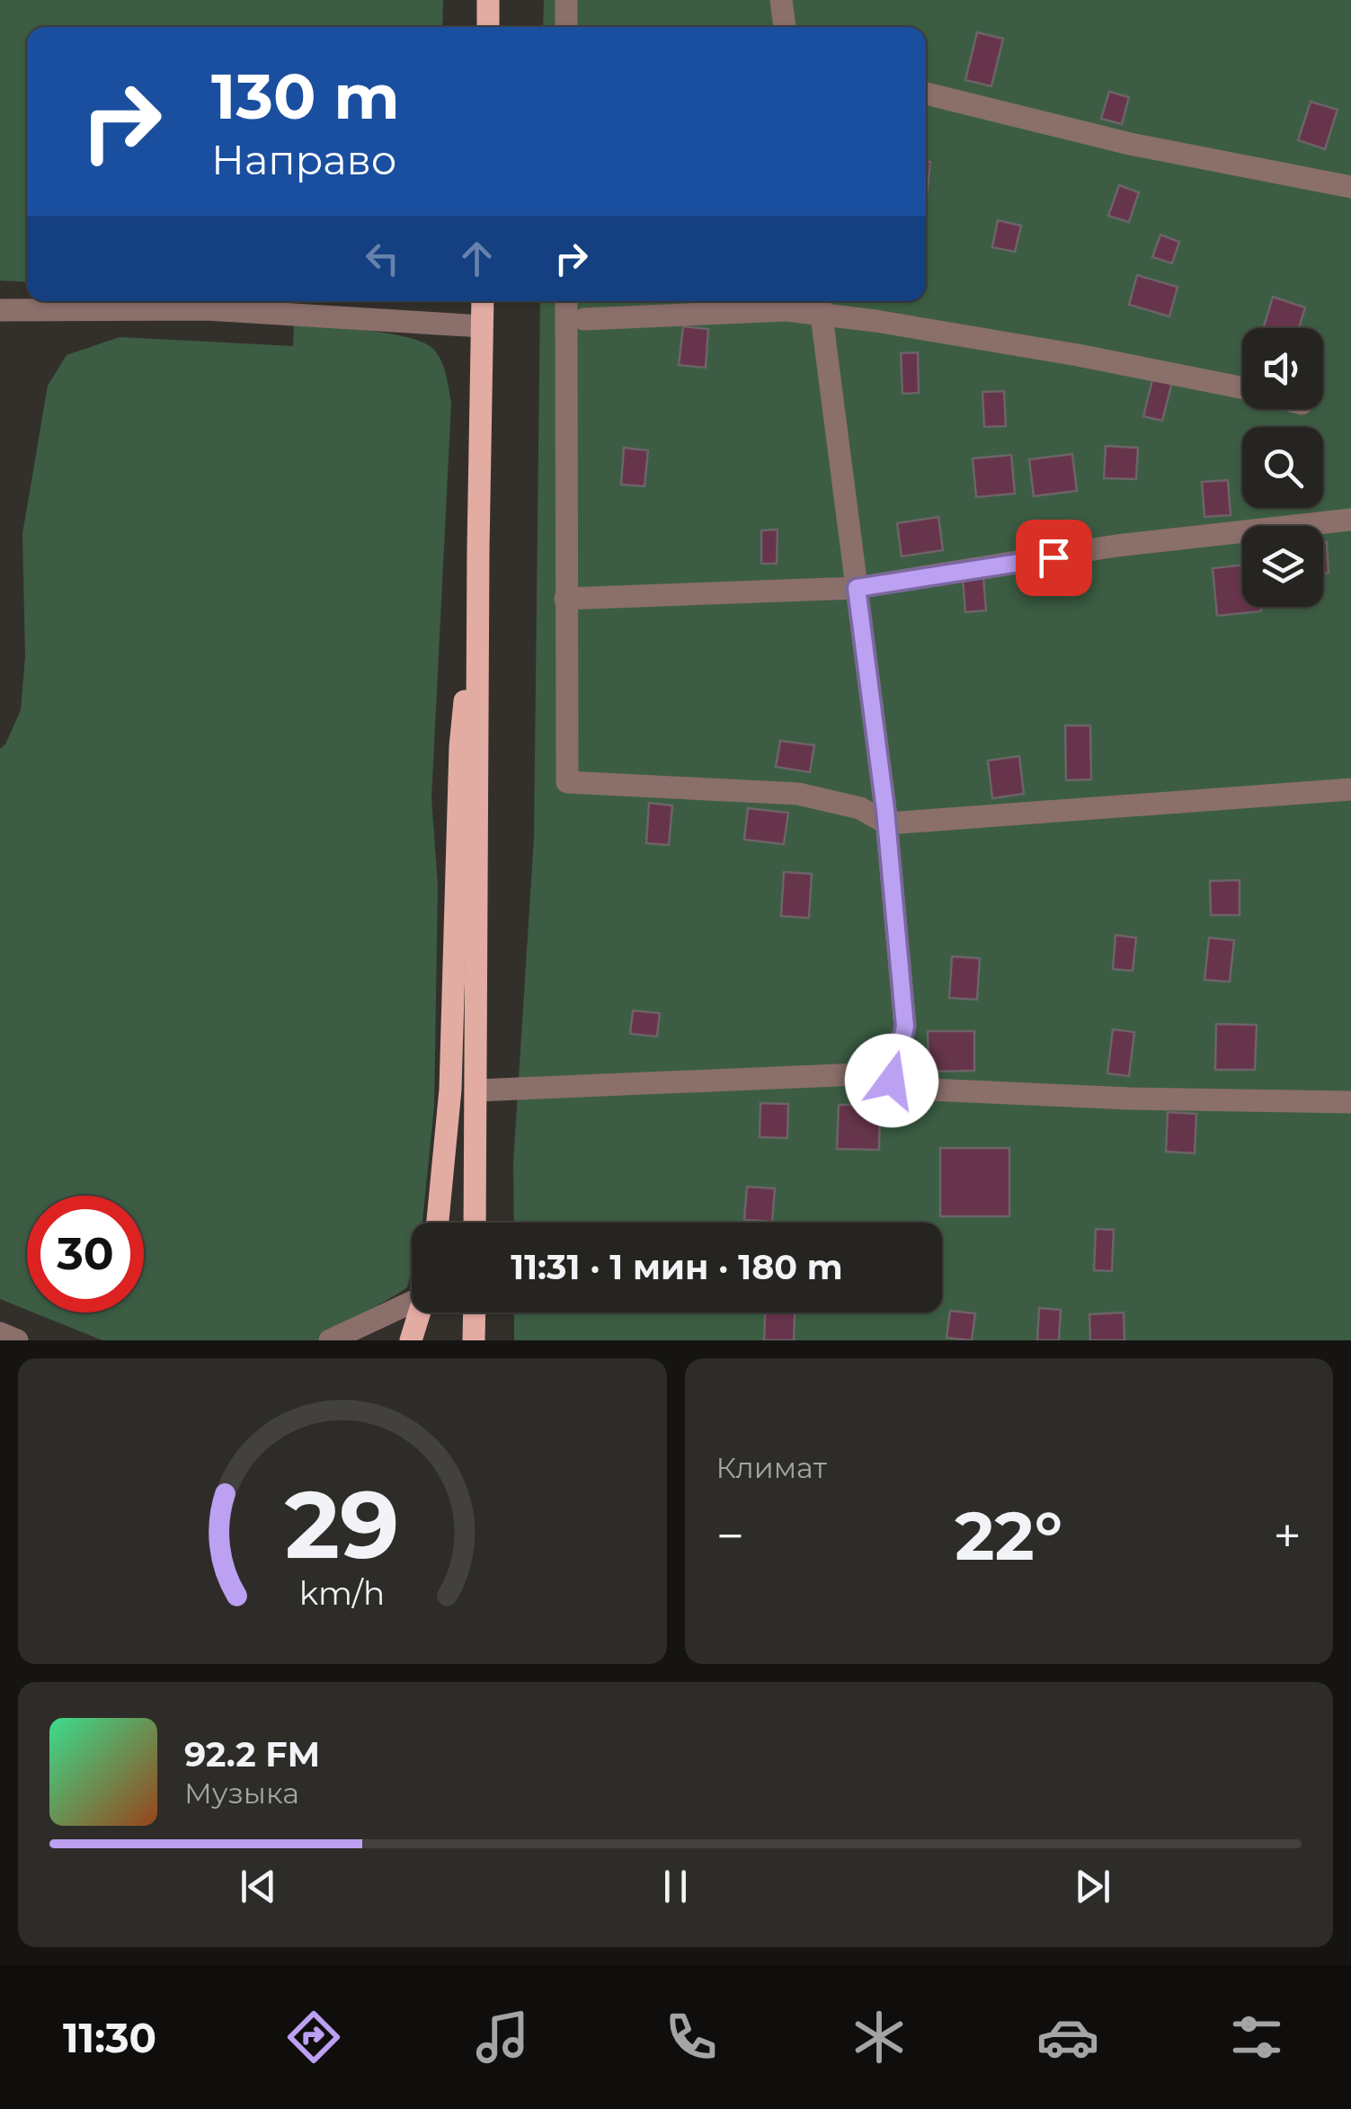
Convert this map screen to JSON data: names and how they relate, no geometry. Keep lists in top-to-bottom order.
{
  "page": {
    "turn": ["130 m", "Направо"],
    "limit": "30",
    "trip": "11:31 · 1 мин · 180 m",
    "tile": "Климат",
    "heat": ["−", "22°", "+"],
    "song": ["92.2 FM", "Музыка"],
    "tabs": "11:30",
    "gauge": ["29", "km/h"]
  }
}
